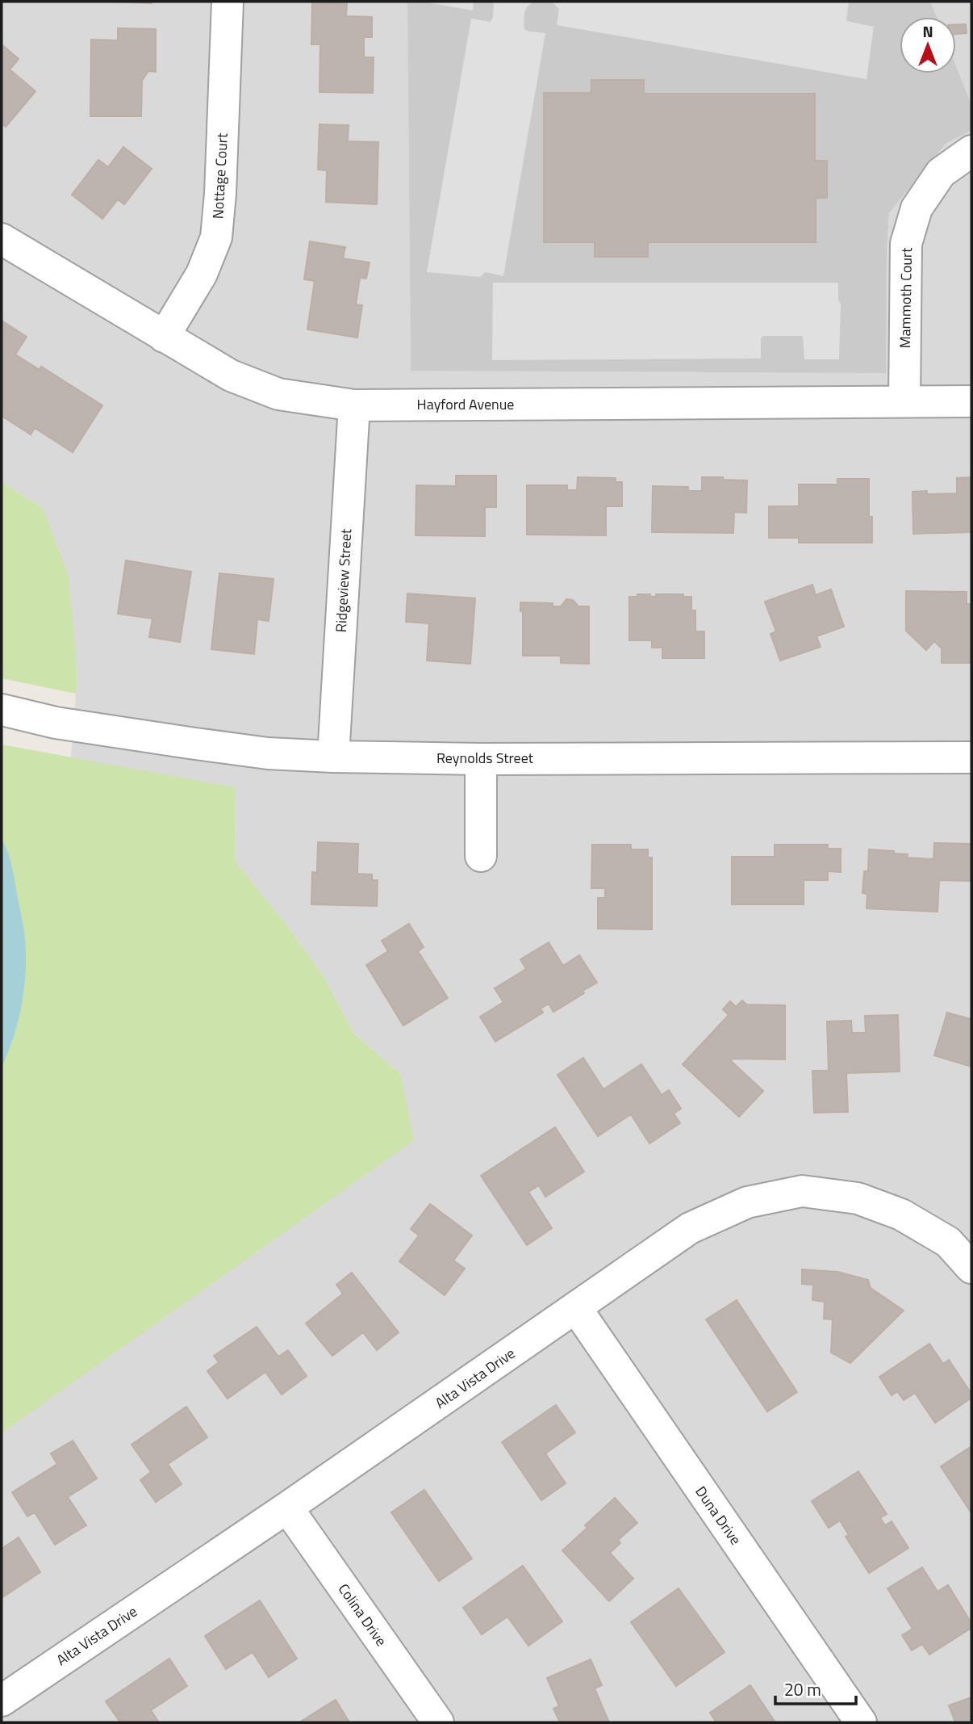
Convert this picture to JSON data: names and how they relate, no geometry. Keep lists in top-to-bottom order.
{
  "streets": {
    "street": [
      "Nottage Court",
      "Mammoth Court",
      "Hayford Avenue",
      "Ridgeview Street",
      "Reynolds Street",
      "Alta Vista Drive",
      "Duna Drive",
      "Colina Drive"
    ]
  },
  "crossings": [
    ["Nottage Court", "Hayford Avenue"],
    ["Mammoth Court", "Hayford Avenue"],
    ["Hayford Avenue", "Ridgeview Street"],
    ["Ridgeview Street", "Reynolds Street"],
    ["Alta Vista Drive", "Duna Drive"],
    ["Alta Vista Drive", "Colina Drive"]
  ],
  "scale_bar": "20 m",
  "north": "top"
}
